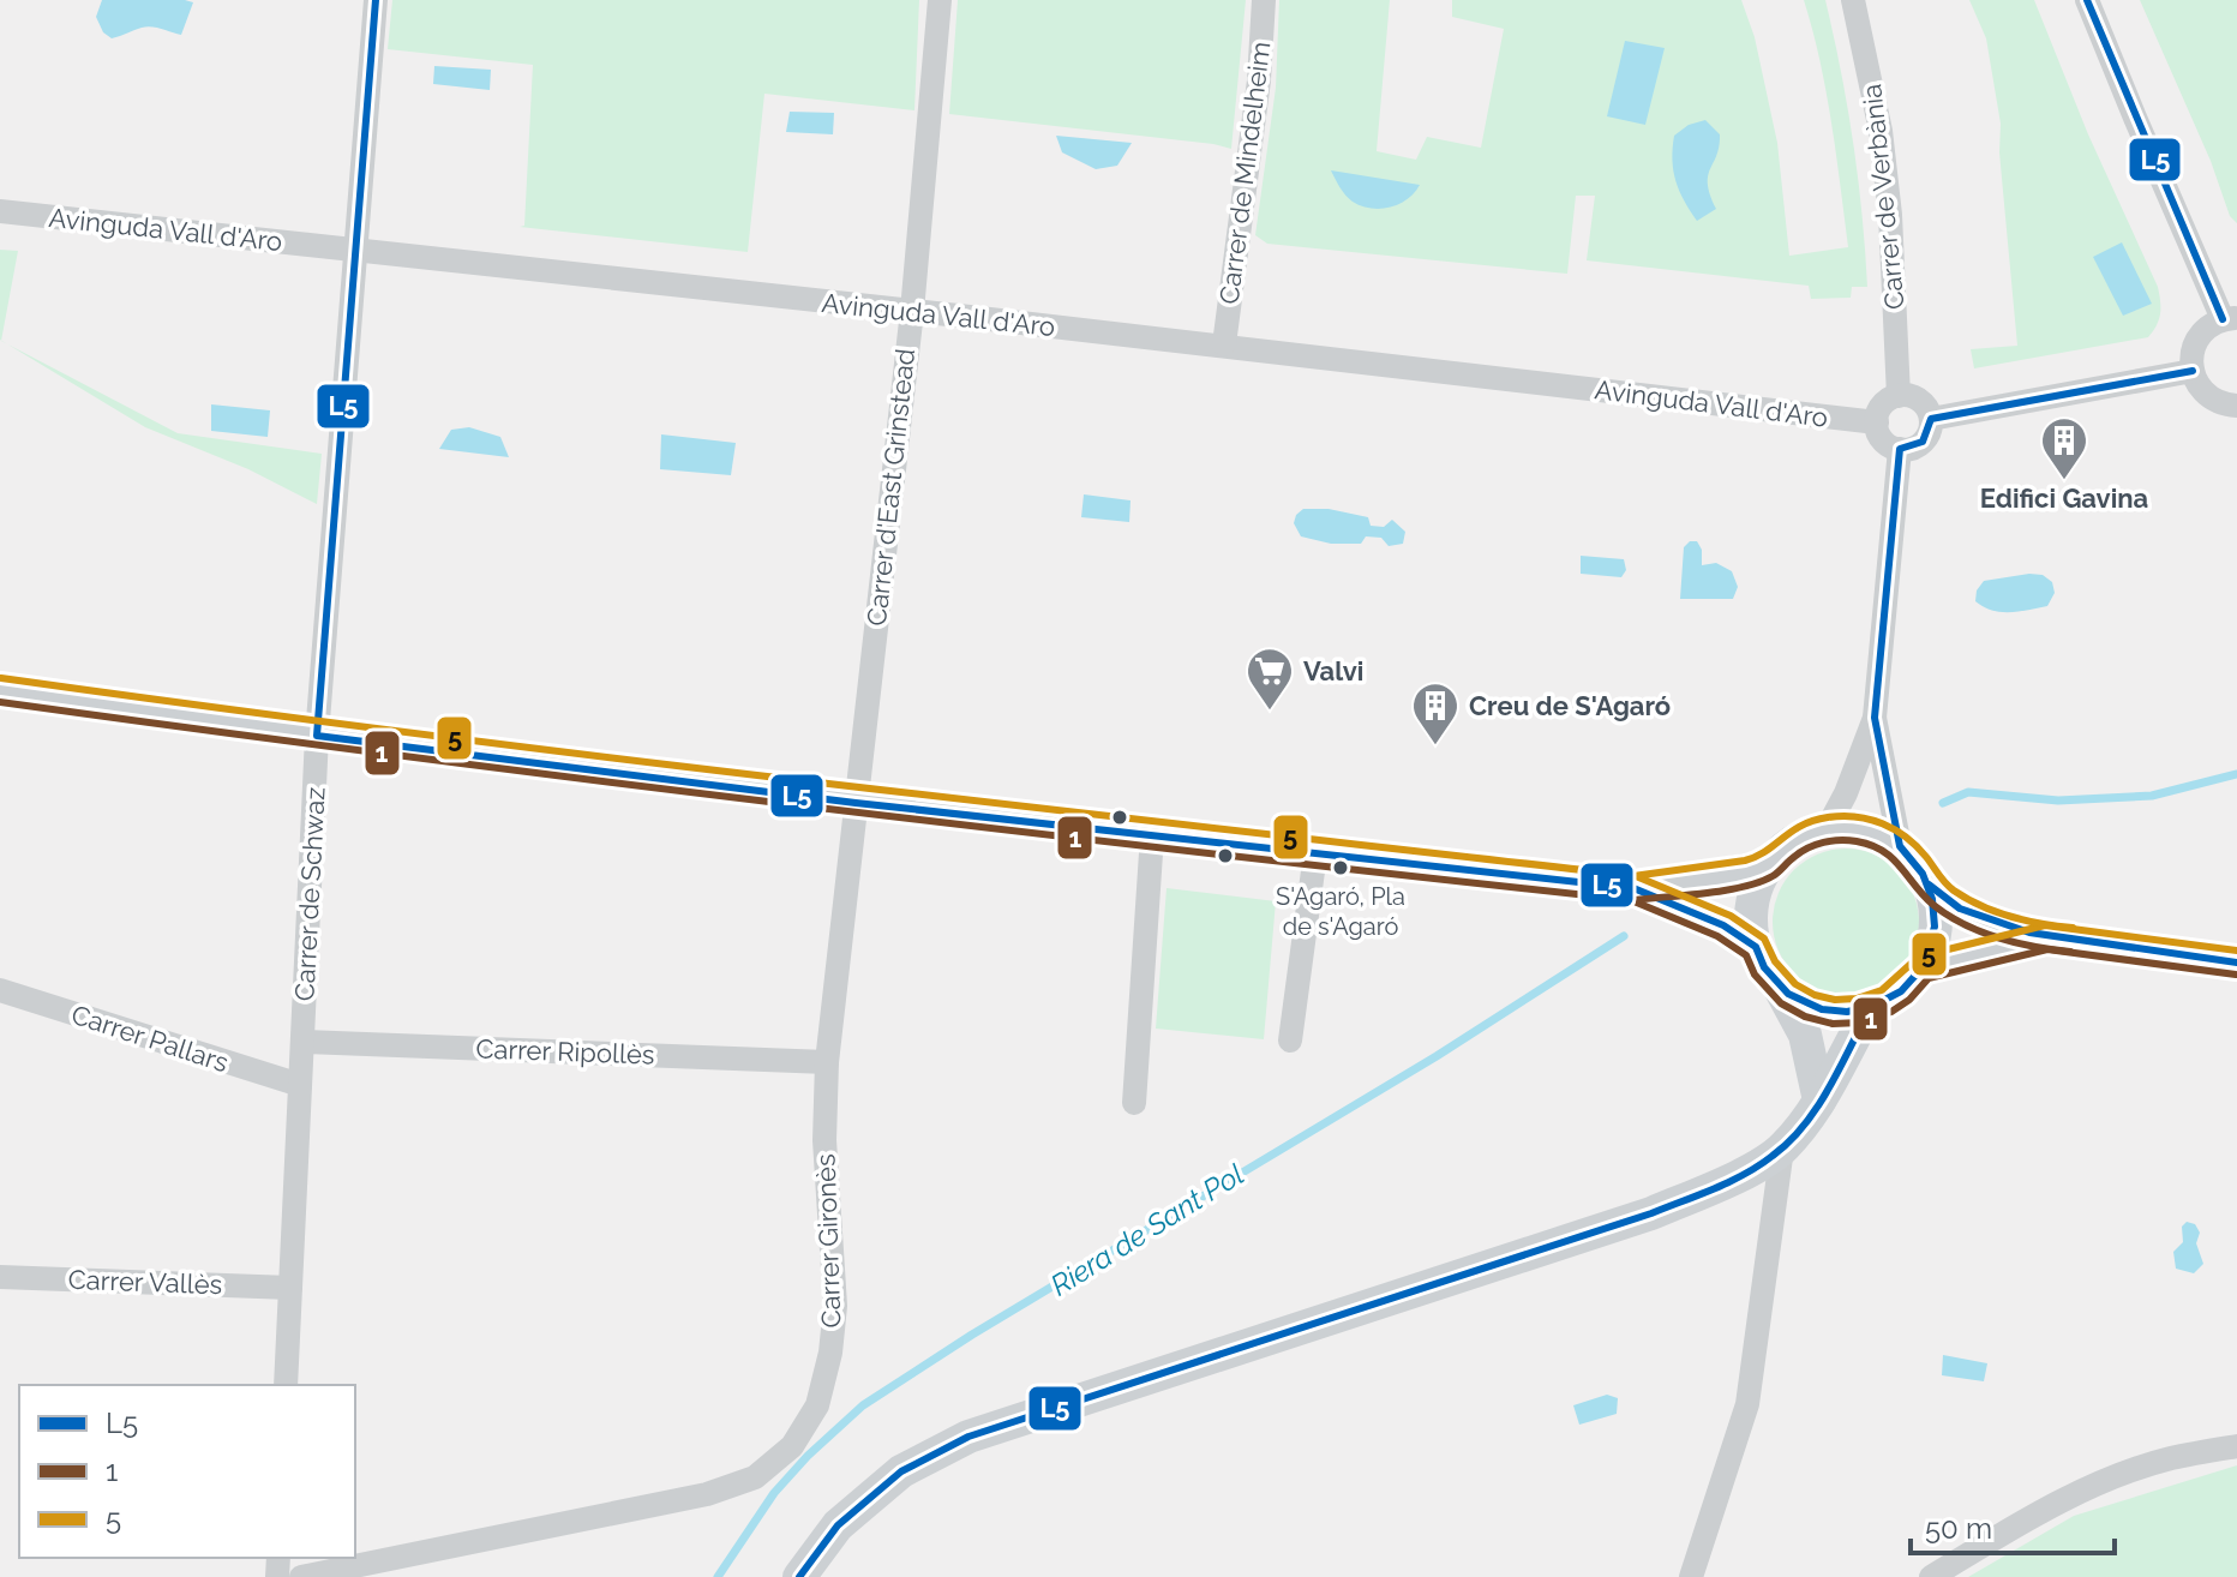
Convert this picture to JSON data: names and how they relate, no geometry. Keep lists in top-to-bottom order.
{
  "streets": {
    "street": [
      "Carrer de Mindelheim",
      "Carrer de Verbània",
      "Avinguda Vall d'Aro",
      "Carrer d'East Grinstead",
      "Carrer de Schwaz",
      "Carrer Pallars",
      "Carrer Ripollès",
      "Carrer Gironès",
      "Carrer Vallès"
    ]
  },
  "crossings": [
    ["Carrer de Mindelheim", "Avinguda Vall d'Aro"],
    ["Carrer de Verbània", "Avinguda Vall d'Aro"],
    ["Avinguda Vall d'Aro", "Carrer d'East Grinstead"],
    ["Avinguda Vall d'Aro", "Carrer de Schwaz"],
    ["Carrer d'East Grinstead", "Carrer Gironès"],
    ["Carrer de Schwaz", "Carrer Pallars"],
    ["Carrer de Schwaz", "Carrer Ripollès"],
    ["Carrer de Schwaz", "Carrer Vallès"],
    ["Carrer Ripollès", "Carrer Gironès"]
  ],
  "water": ["Riera de Sant Pol"],
  "places": {
    "building": ["Edifici Gavina", "Creu de S'Agaró"],
    "supermarket": ["Valvi"],
    "other": ["S'Agaró, Pla de s'Agaró"]
  },
  "lines": ["transit line L5", "transit line 5", "transit line 1"],
  "legend": ["L5", "1", "5"],
  "scale_bar": "50 m"
}
